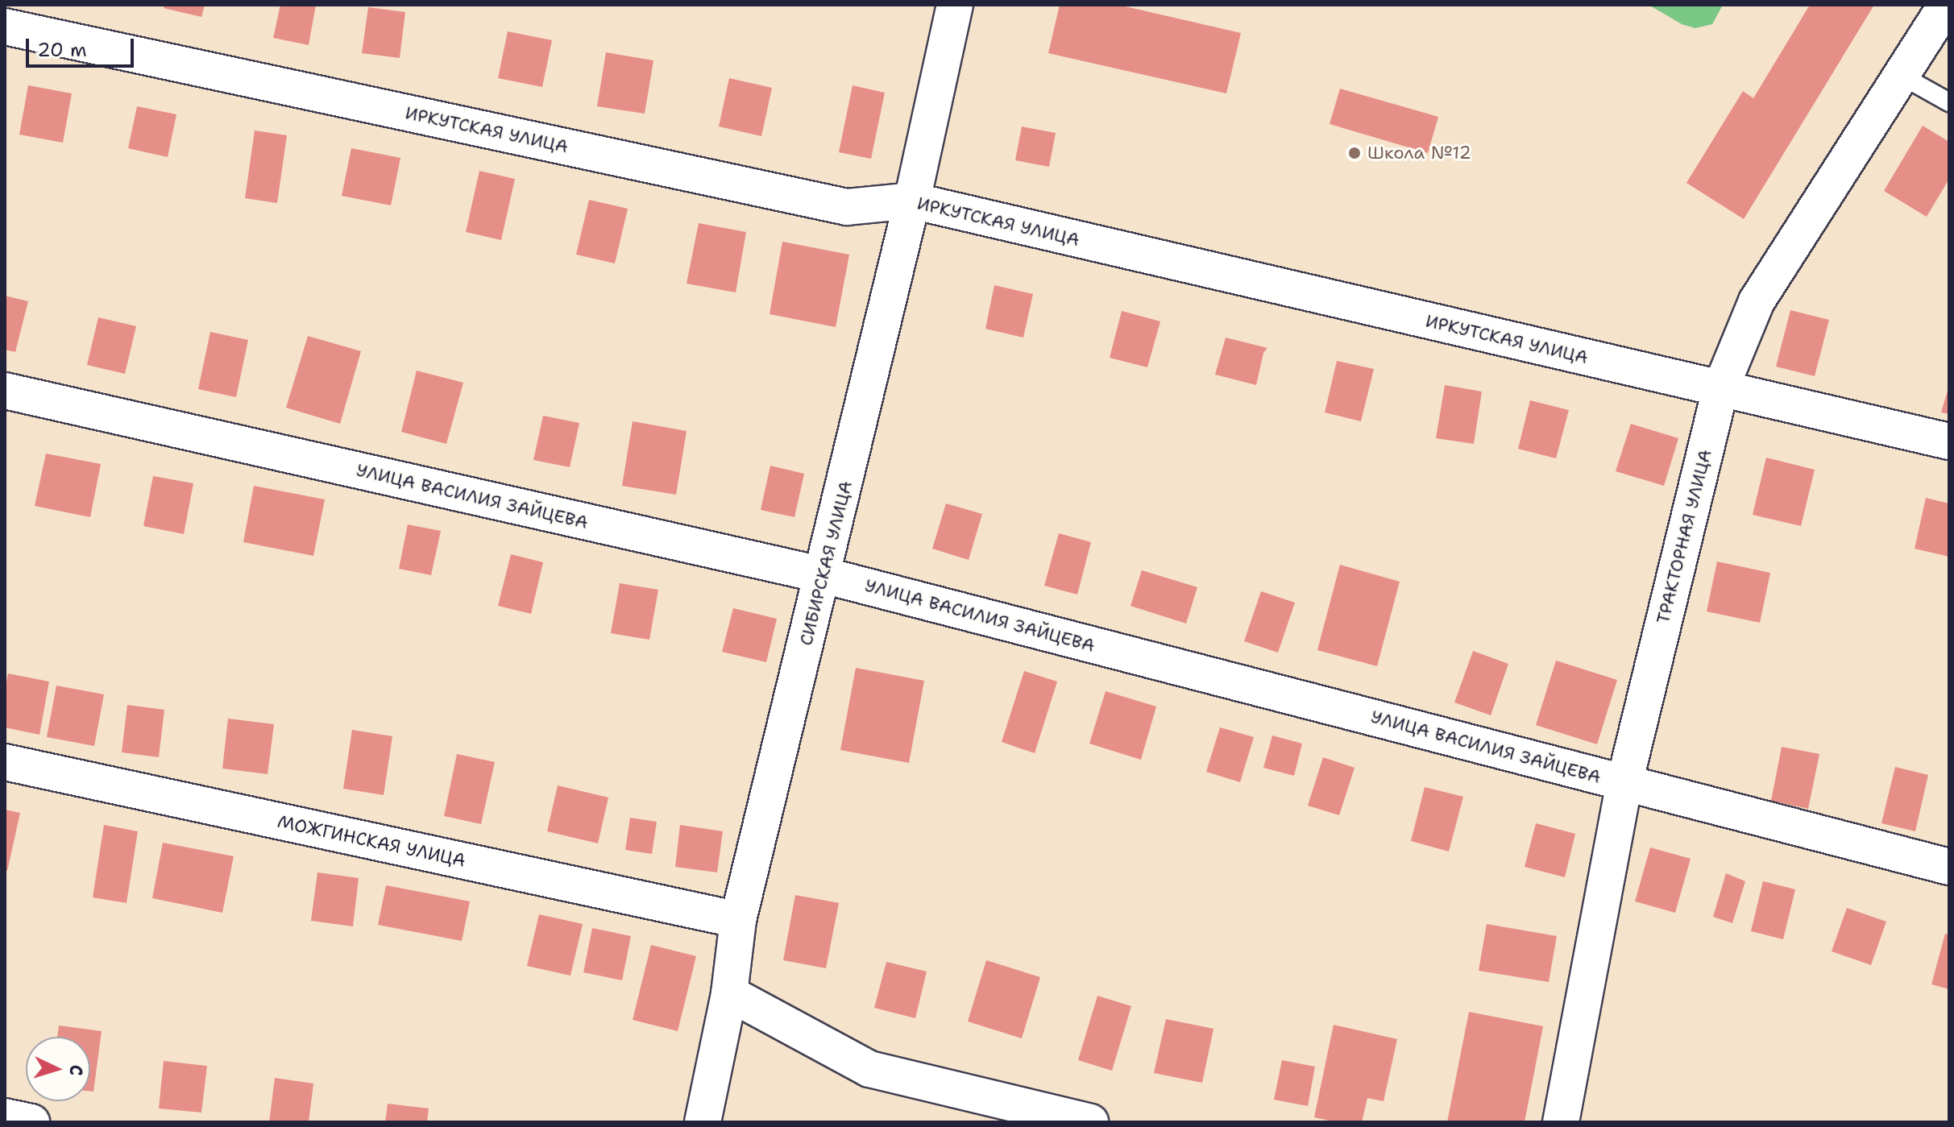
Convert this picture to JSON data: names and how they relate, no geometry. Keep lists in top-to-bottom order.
{
  "streets": {
    "street": [
      "ИРКУТСКАЯ УЛИЦА",
      "УЛИЦА ВАСИЛИЯ ЗАЙЦЕВА",
      "ТРАКТОРНАЯ УЛИЦА",
      "СИБИРСКАЯ УЛИЦА",
      "МОЖГИНСКАЯ УЛИЦА"
    ]
  },
  "crossings": [
    ["ИРКУТСКАЯ УЛИЦА", "ТРАКТОРНАЯ УЛИЦА"],
    ["ИРКУТСКАЯ УЛИЦА", "СИБИРСКАЯ УЛИЦА"],
    ["УЛИЦА ВАСИЛИЯ ЗАЙЦЕВА", "ТРАКТОРНАЯ УЛИЦА"],
    ["УЛИЦА ВАСИЛИЯ ЗАЙЦЕВА", "СИБИРСКАЯ УЛИЦА"],
    ["СИБИРСКАЯ УЛИЦА", "МОЖГИНСКАЯ УЛИЦА"]
  ],
  "places": ["Школа №12"],
  "scale_bar": "20 m",
  "north": "right"
}
